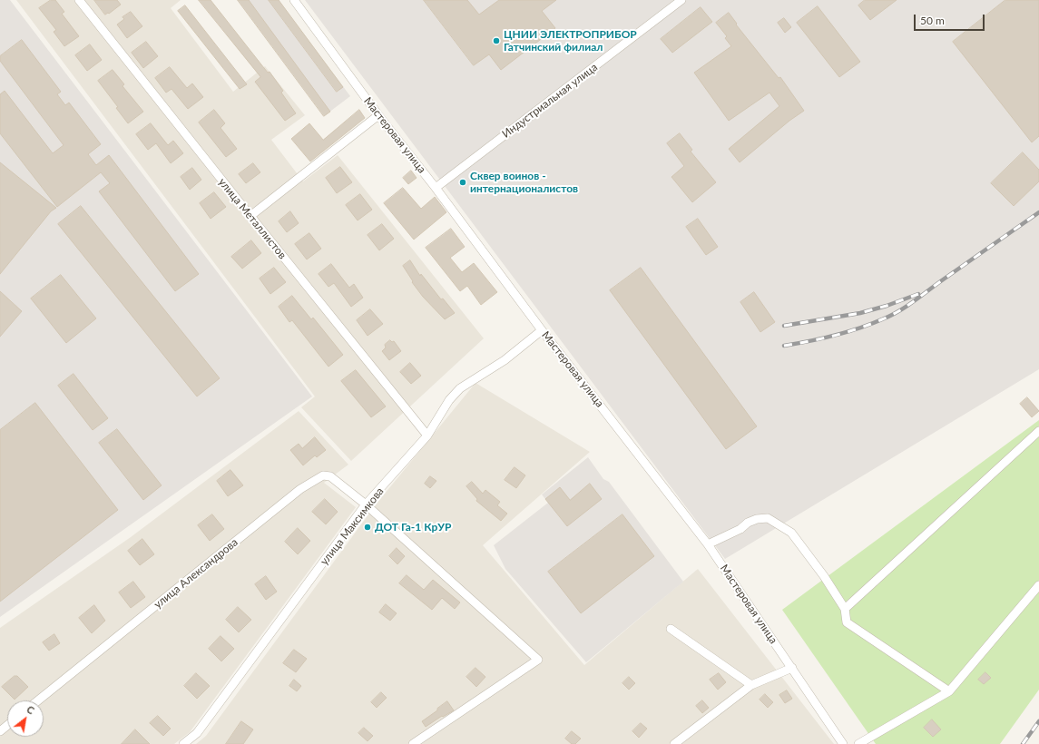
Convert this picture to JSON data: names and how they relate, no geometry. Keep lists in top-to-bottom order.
{
  "streets": {
    "street": [
      "Индустриальная улица",
      "Мастеровая улица",
      "улица Металлистов",
      "улица Максимкова",
      "улица Александрова"
    ]
  },
  "crossings": [
    ["Индустриальная улица", "Мастеровая улица"],
    ["Мастеровая улица", "улица Максимкова"],
    ["улица Металлистов", "улица Максимкова"],
    ["улица Максимкова", "улица Александрова"]
  ],
  "places": ["ЦНИИ ЭЛЕКТРОПРИБОР Гатчинский филиал", "Сквер воинов - интернационалистов", "ДОТ Га-1 КрУР"],
  "scale_bar": "50 m",
  "north": "top right"
}
